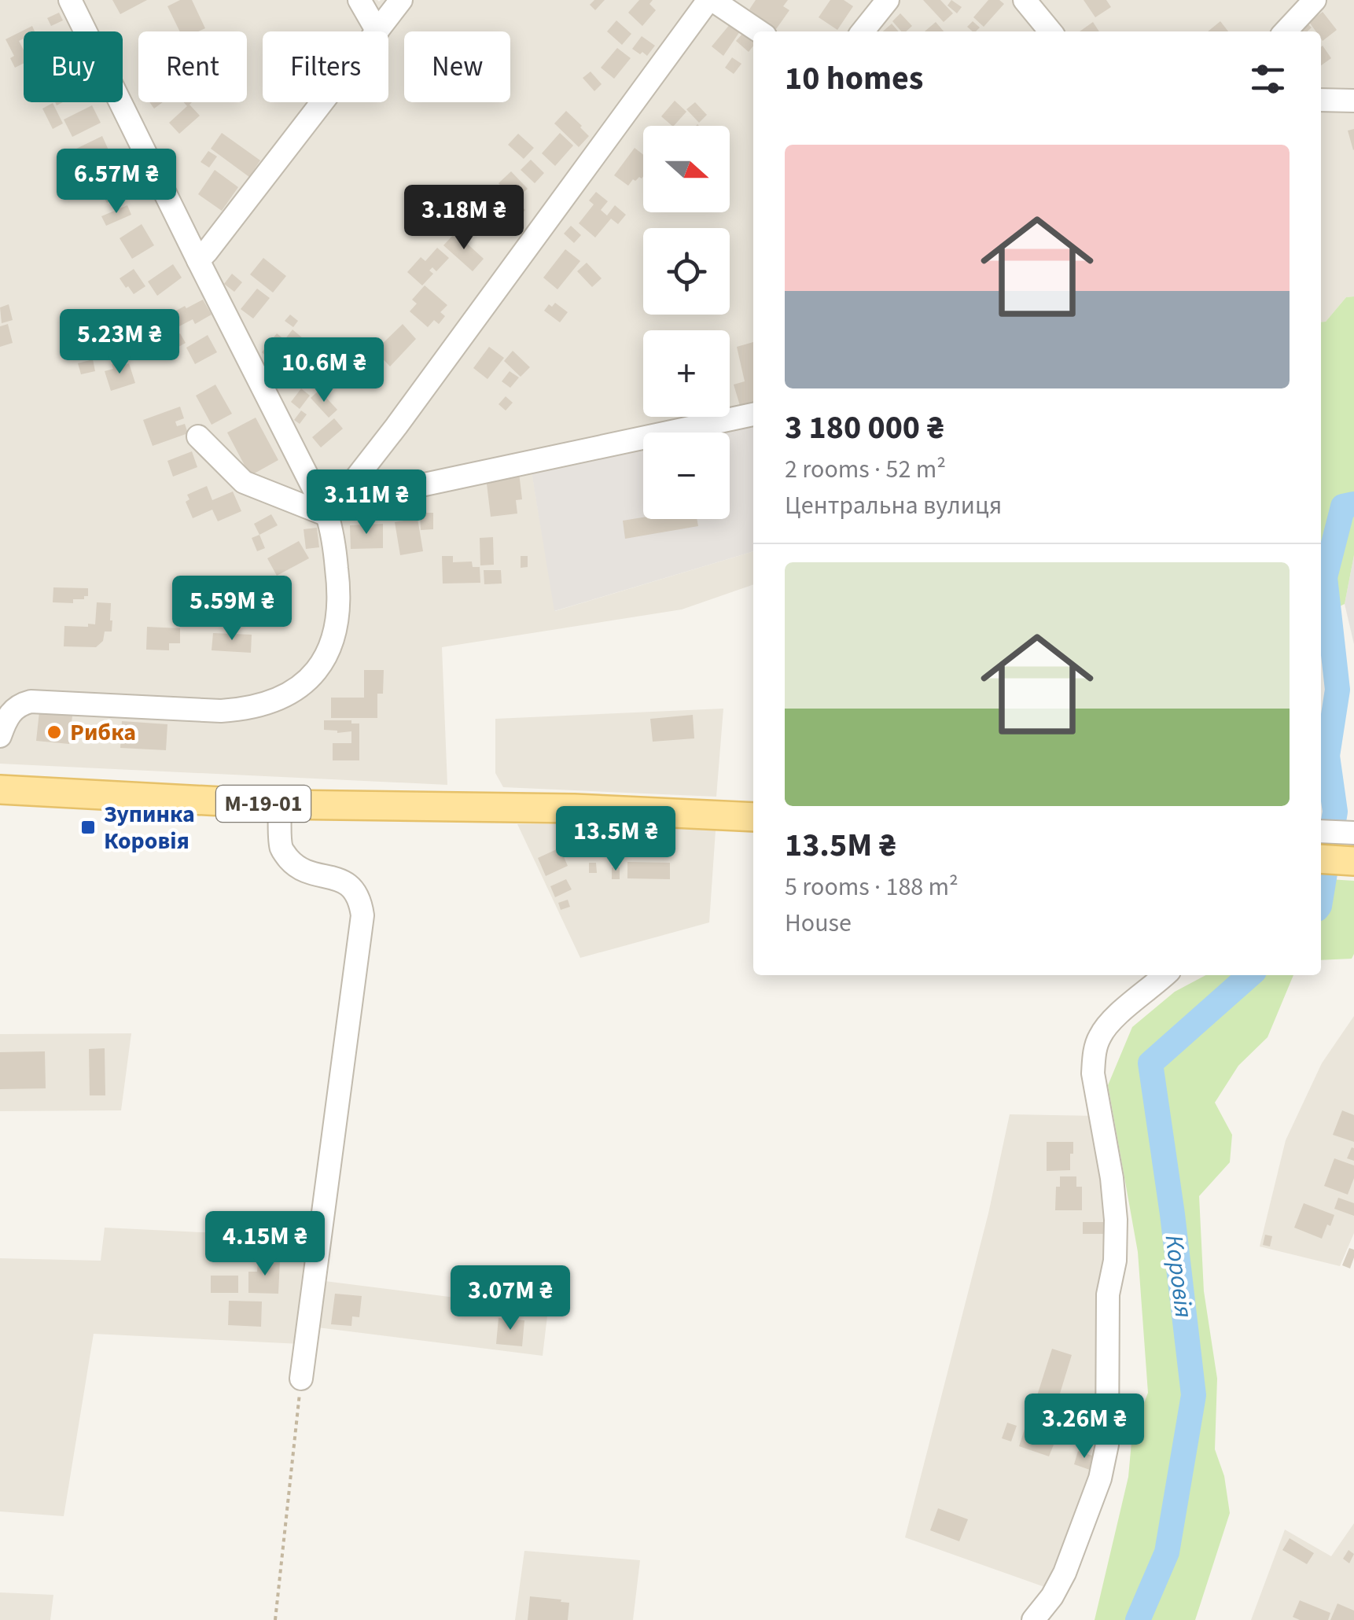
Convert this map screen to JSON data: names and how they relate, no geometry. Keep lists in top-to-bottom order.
{
  "streets": {
    "main road": ["М-19-01"]
  },
  "water": ["Коровія"],
  "places": {
    "other": ["Рибка"],
    "transit": ["Зупинка Коровія"]
  },
  "north": "right",
  "page": {
    "chip": [
      "Buy",
      "Rent",
      "Filters",
      "New"
    ],
    "heading": "10 homes",
    "map_buttons": ["+", "−"],
    "list": [
      {
        "name": "3 180 000 ₴",
        "note": "2 rooms · 52 m² · Центральна вулиця"
      },
      {
        "name": "13.5M ₴",
        "note": "5 rooms · 188 m² · House"
      }
    ],
    "price": [
      "6.57M ₴",
      "3.18M ₴",
      "5.23M ₴",
      "10.6M ₴",
      "3.11M ₴",
      "5.59M ₴",
      "13.5M ₴",
      "4.15M ₴",
      "3.07M ₴",
      "3.26M ₴"
    ]
  }
}
